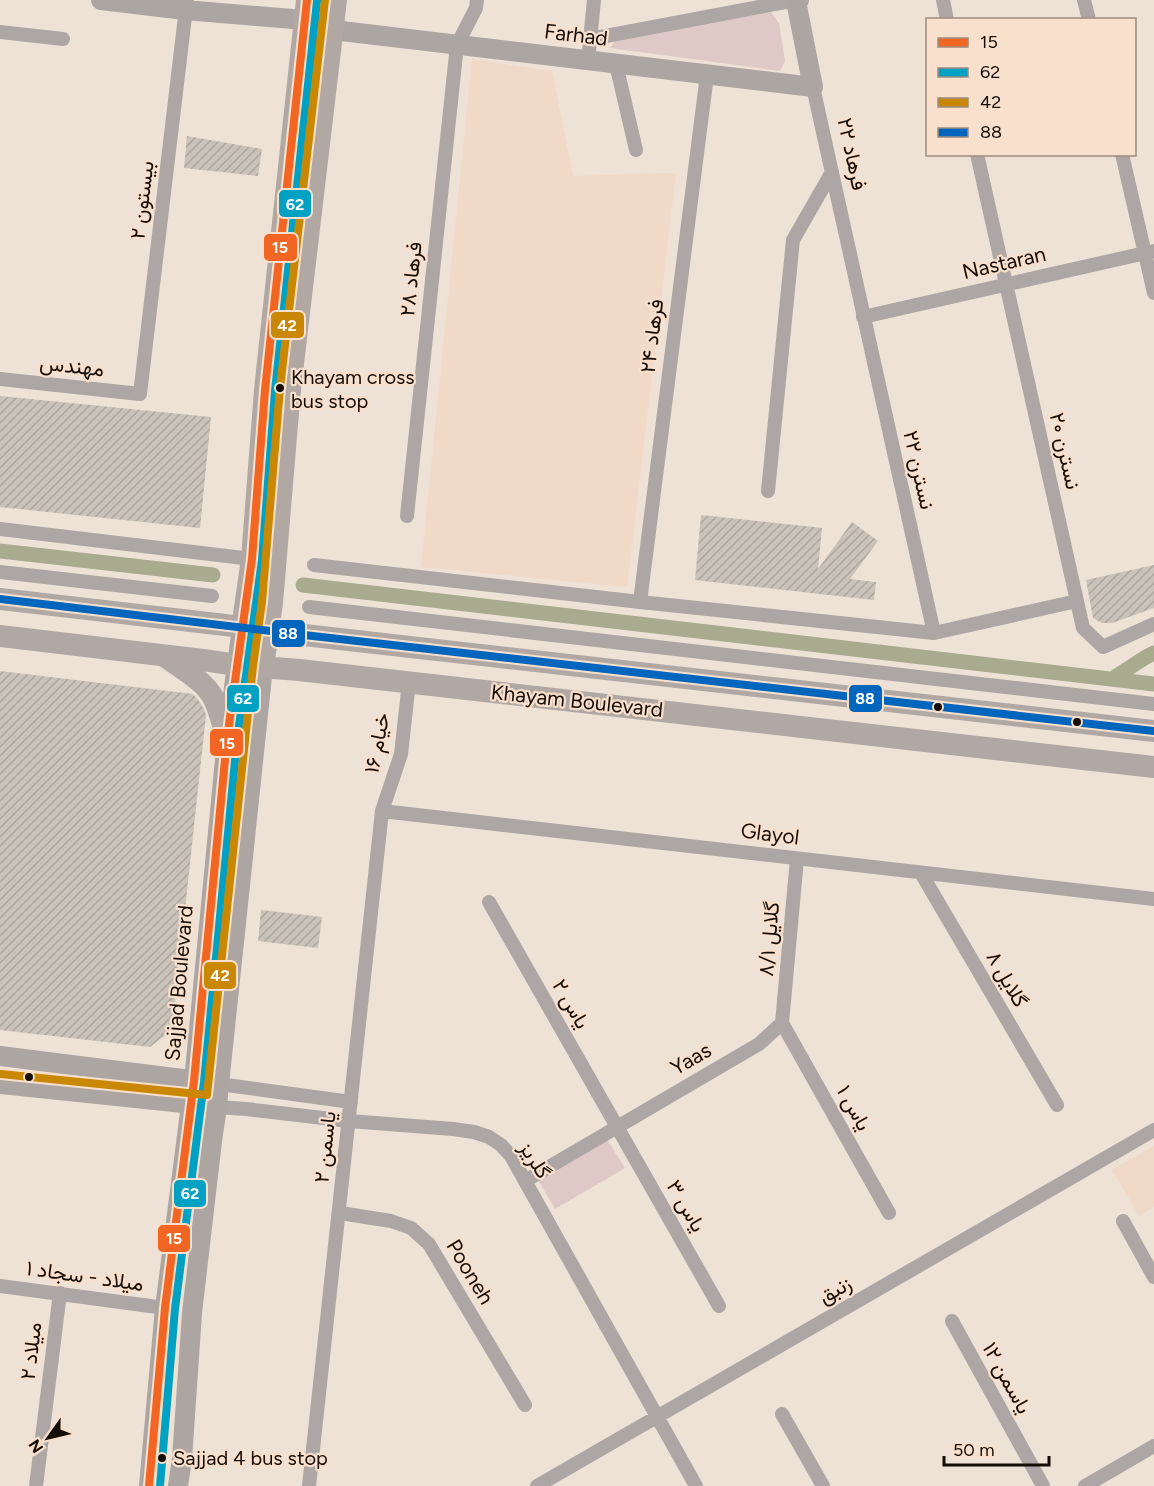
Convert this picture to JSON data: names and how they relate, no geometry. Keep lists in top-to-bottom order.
{
  "streets": {
    "main road": [
      "Farhad",
      "فرهاد ۲۲",
      "Khayam Boulevard",
      "Sajjad Boulevard"
    ],
    "street": [
      "بیستون ۲",
      "Nastaran",
      "فرهاد ۲۸",
      "فرهاد ۲۴",
      "مهندس",
      "نسترن ۲۰",
      "نسترن ۲۲",
      "خیام ۱۶",
      "Glayol",
      "گلایل ۸/۱",
      "گلایل ۸",
      "یاس ۲",
      "Yaas",
      "یاس ۱",
      "یاسمن ۲",
      "گلریز",
      "یاس ۳",
      "Pooneh",
      "میلاد - سجاد ۱",
      "زنبق",
      "میلاد ۲",
      "یاسمن ۱۲"
    ]
  },
  "crossings": [
    ["Farhad", "فرهاد ۲۲"],
    ["Farhad", "فرهاد ۲۸"],
    ["Farhad", "فرهاد ۲۴"],
    ["فرهاد ۲۲", "Nastaran"],
    ["فرهاد ۲۲", "نسترن ۲۲"],
    ["بیستون ۲", "مهندس"],
    ["Nastaran", "نسترن ۲۰"],
    ["Nastaran", "نسترن ۲۲"],
    ["Khayam Boulevard", "خیام ۱۶"],
    ["Khayam Boulevard", "Sajjad Boulevard"],
    ["خیام ۱۶", "Glayol"],
    ["خیام ۱۶", "یاسمن ۲"],
    ["Glayol", "گلایل ۸/۱"],
    ["Glayol", "گلایل ۸"],
    ["Glayol", "یاسمن ۲"],
    ["گلایل ۸/۱", "Yaas"],
    ["گلایل ۸/۱", "یاس ۱"],
    ["Sajjad Boulevard", "میلاد - سجاد ۱"],
    ["یاس ۲", "Yaas"],
    ["یاس ۲", "یاس ۳"],
    ["Yaas", "یاس ۱"],
    ["Yaas", "گلریز"],
    ["Yaas", "یاس ۳"],
    ["یاسمن ۲", "گلریز"],
    ["یاسمن ۲", "Pooneh"],
    ["گلریز", "زنبق"],
    ["میلاد - سجاد ۱", "میلاد ۲"]
  ],
  "places": ["Khayam cross bus stop", "Sajjad 4 bus stop"],
  "lines": [
    "transit line 15",
    "transit line 42",
    "transit line 62",
    "transit line 88"
  ],
  "legend": [
    "15",
    "62",
    "42",
    "88"
  ],
  "scale_bar": "50 m",
  "north": "bottom left"
}
